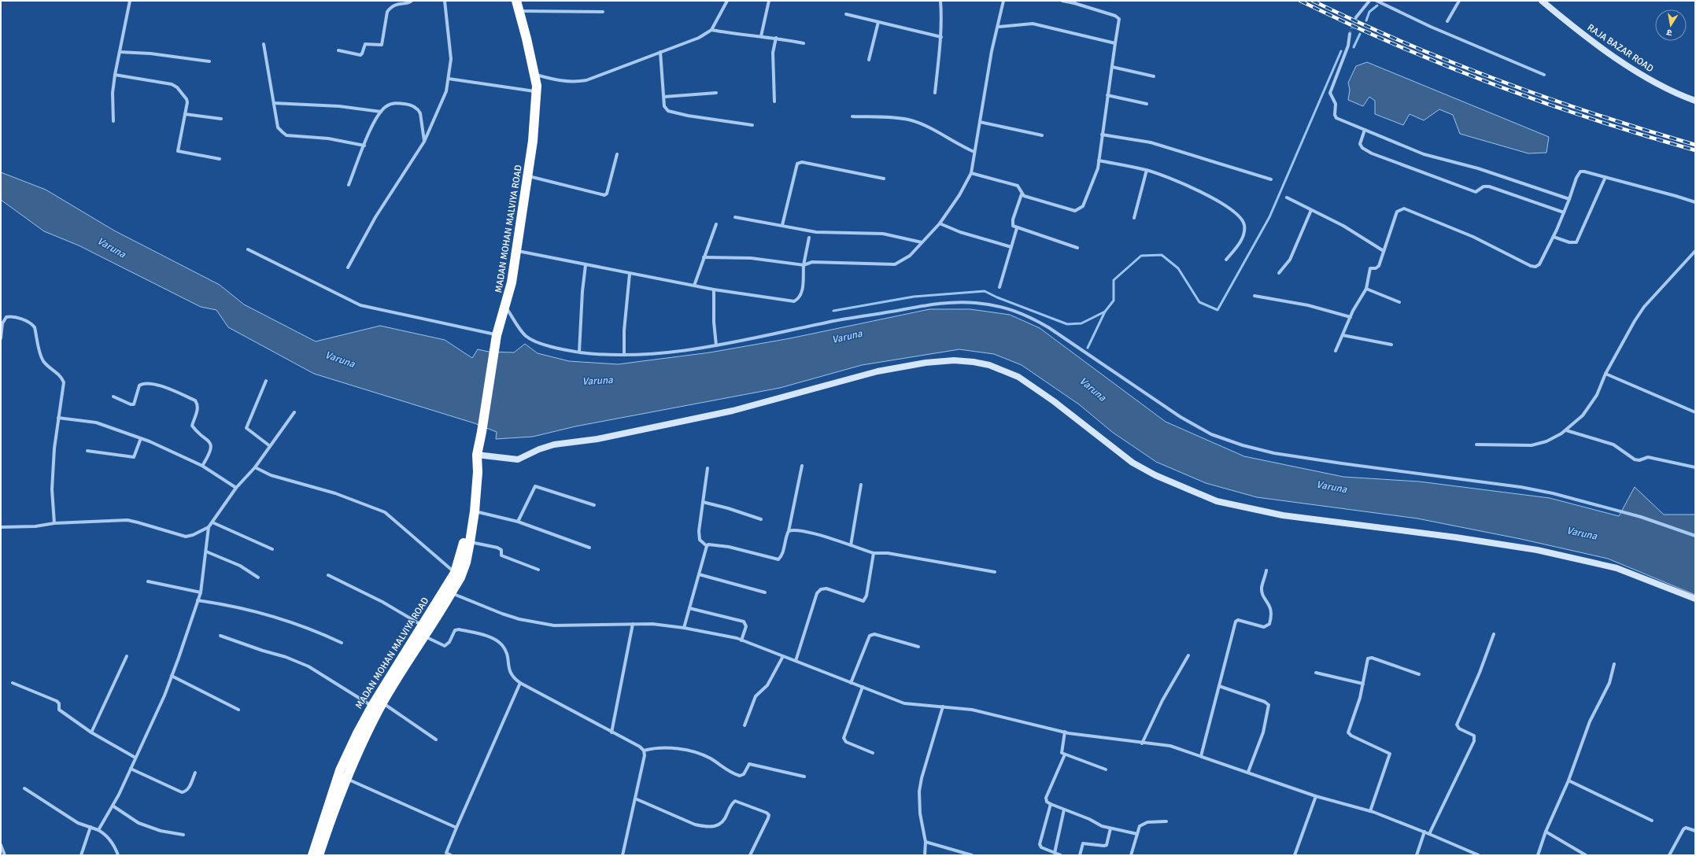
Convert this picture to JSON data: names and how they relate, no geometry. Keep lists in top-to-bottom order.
{
  "streets": {
    "highway": ["MADAN MOHAN MALVIYA ROAD"],
    "street": ["RAJA BAZAR ROAD"]
  },
  "water": ["Varuna"],
  "north": "bottom"
}
